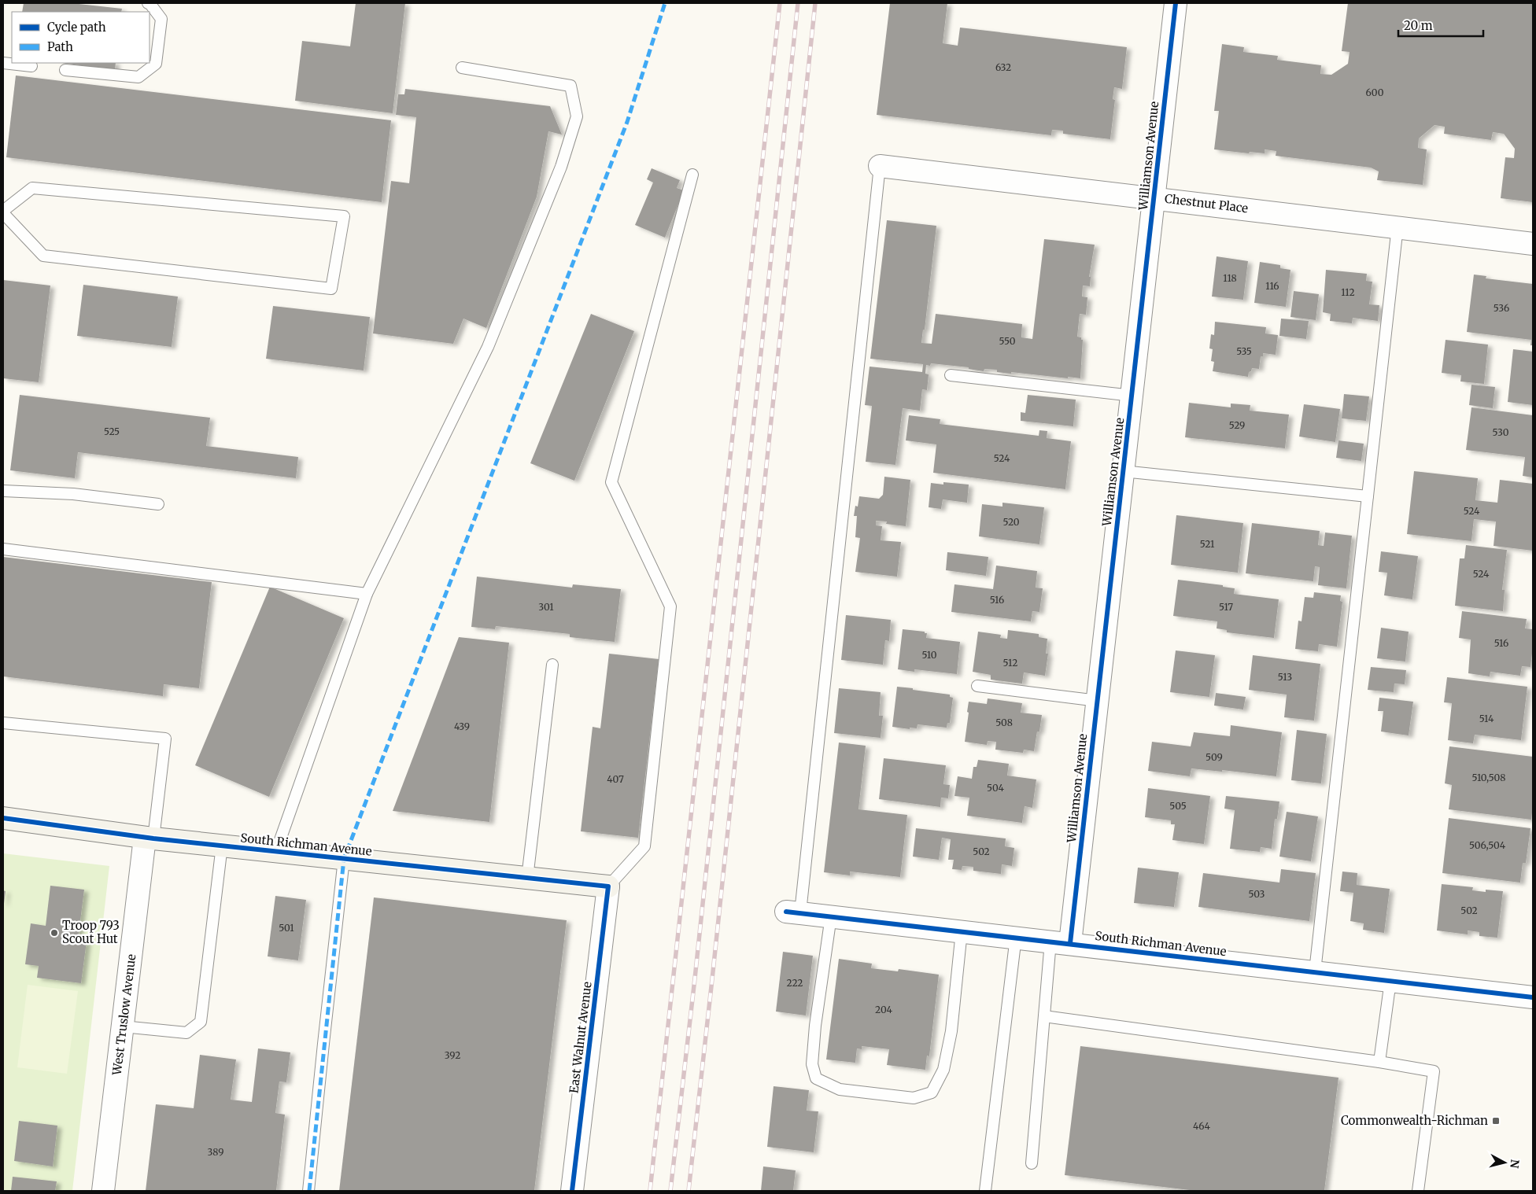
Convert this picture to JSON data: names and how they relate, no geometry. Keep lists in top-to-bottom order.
{
  "streets": {
    "street": [
      "Williamson Avenue",
      "Chestnut Place",
      "South Richman Avenue",
      "West Truslow Avenue",
      "East Walnut Avenue"
    ]
  },
  "crossings": [
    ["Williamson Avenue", "Chestnut Place"],
    ["Williamson Avenue", "South Richman Avenue"],
    ["South Richman Avenue", "West Truslow Avenue"],
    ["South Richman Avenue", "East Walnut Avenue"]
  ],
  "places": {
    "other": ["Troop 793 Scout Hut"],
    "transit": ["Commonwealth-Richman"]
  },
  "house_numbers": [
    "632",
    "600",
    "118",
    "116",
    "112",
    "536",
    "550",
    "535",
    "529",
    "525",
    "530",
    "524",
    "524",
    "520",
    "521",
    "524",
    "516",
    "301",
    "517",
    "516",
    "510",
    "512",
    "513",
    "514",
    "508",
    "439",
    "509",
    "510,508",
    "407",
    "504",
    "505",
    "506,504",
    "502",
    "503",
    "502",
    "501",
    "222",
    "204",
    "392",
    "464",
    "389"
  ],
  "legend": ["Cycle path", "Path"],
  "scale_bar": "20 m",
  "north": "right"
}
